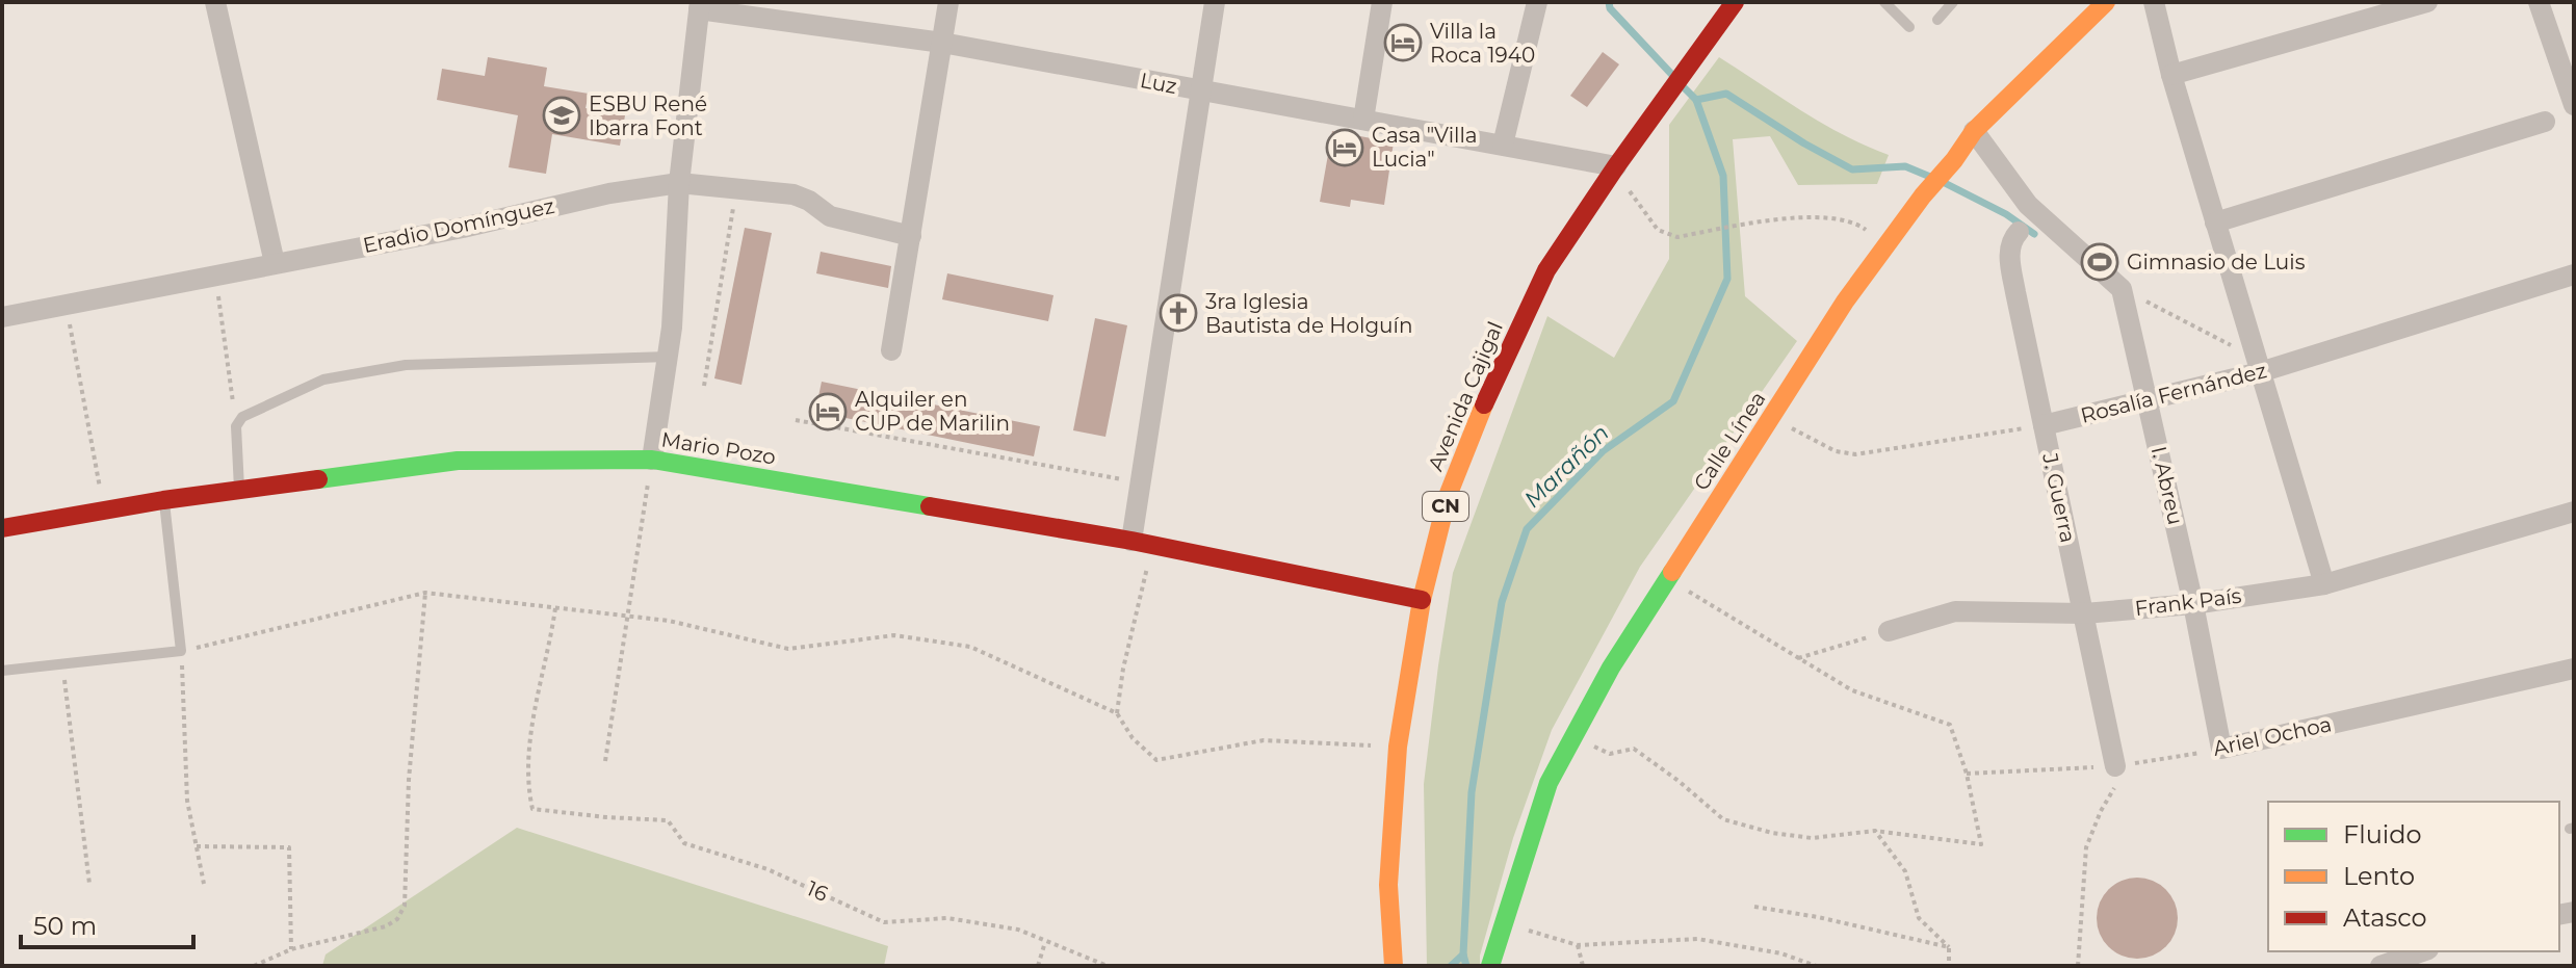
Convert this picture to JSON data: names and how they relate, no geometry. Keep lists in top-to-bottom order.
{
  "streets": {
    "street": [
      "Luz",
      "Eradio Domínguez",
      "Rosalía Fernández",
      "Avenida Cajigal",
      "Calle Línea",
      "Mario Pozo",
      "I. Abreu",
      "J. Guerra",
      "CN",
      "Frank País",
      "Ariel Ochoa"
    ],
    "path": ["16"]
  },
  "crossings": [
    ["Luz", "Avenida Cajigal"],
    ["Rosalía Fernández", "I. Abreu"],
    ["Rosalía Fernández", "J. Guerra"],
    ["Avenida Cajigal", "Mario Pozo"],
    ["I. Abreu", "Frank País"],
    ["I. Abreu", "Ariel Ochoa"],
    ["J. Guerra", "Frank País"],
    ["J. Guerra", "Ariel Ochoa"]
  ],
  "water": ["Marañón"],
  "places": {
    "hotel": ["Villa la Roca 1940", "Casa \"Villa Lucia\"", "Alquiler en CUP de Marilin"],
    "school or university": ["ESBU René Ibarra Font"],
    "sports": ["Gimnasio de Luis"],
    "church": ["3ra Iglesia Bautista de Holguín"]
  },
  "legend": ["Fluido", "Lento", "Atasco"],
  "scale_bar": "50 m"
}
